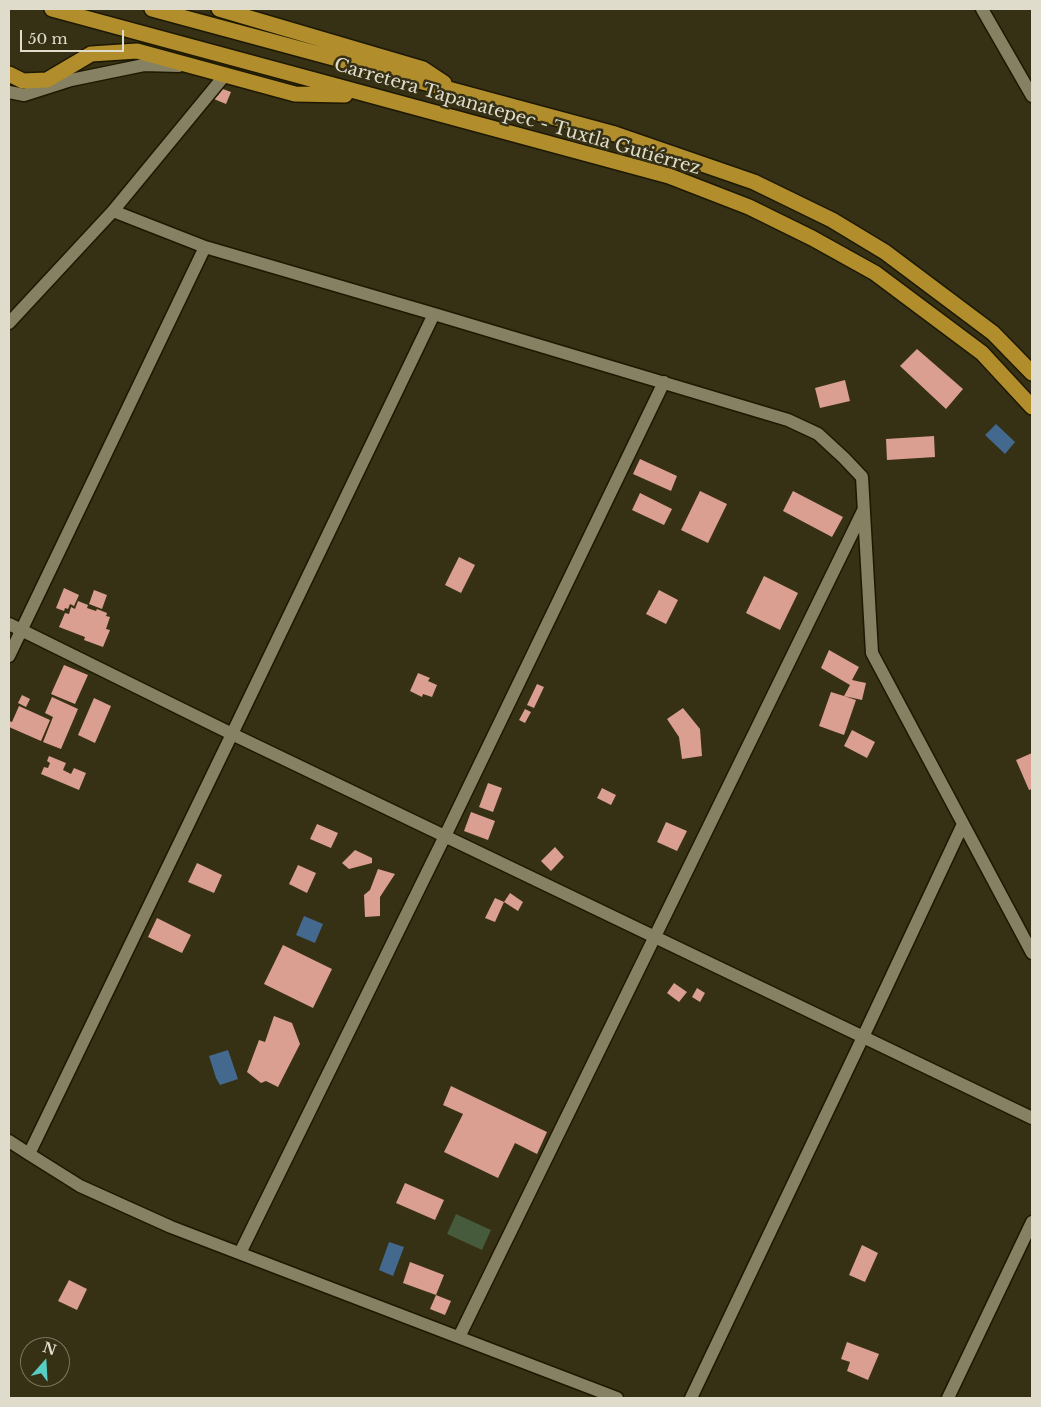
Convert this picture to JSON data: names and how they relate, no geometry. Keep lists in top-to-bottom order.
{
  "streets": {
    "highway": ["Carretera Tapanatepec - Tuxtla Gutiérrez"]
  },
  "scale_bar": "50 m",
  "north": "top"
}
